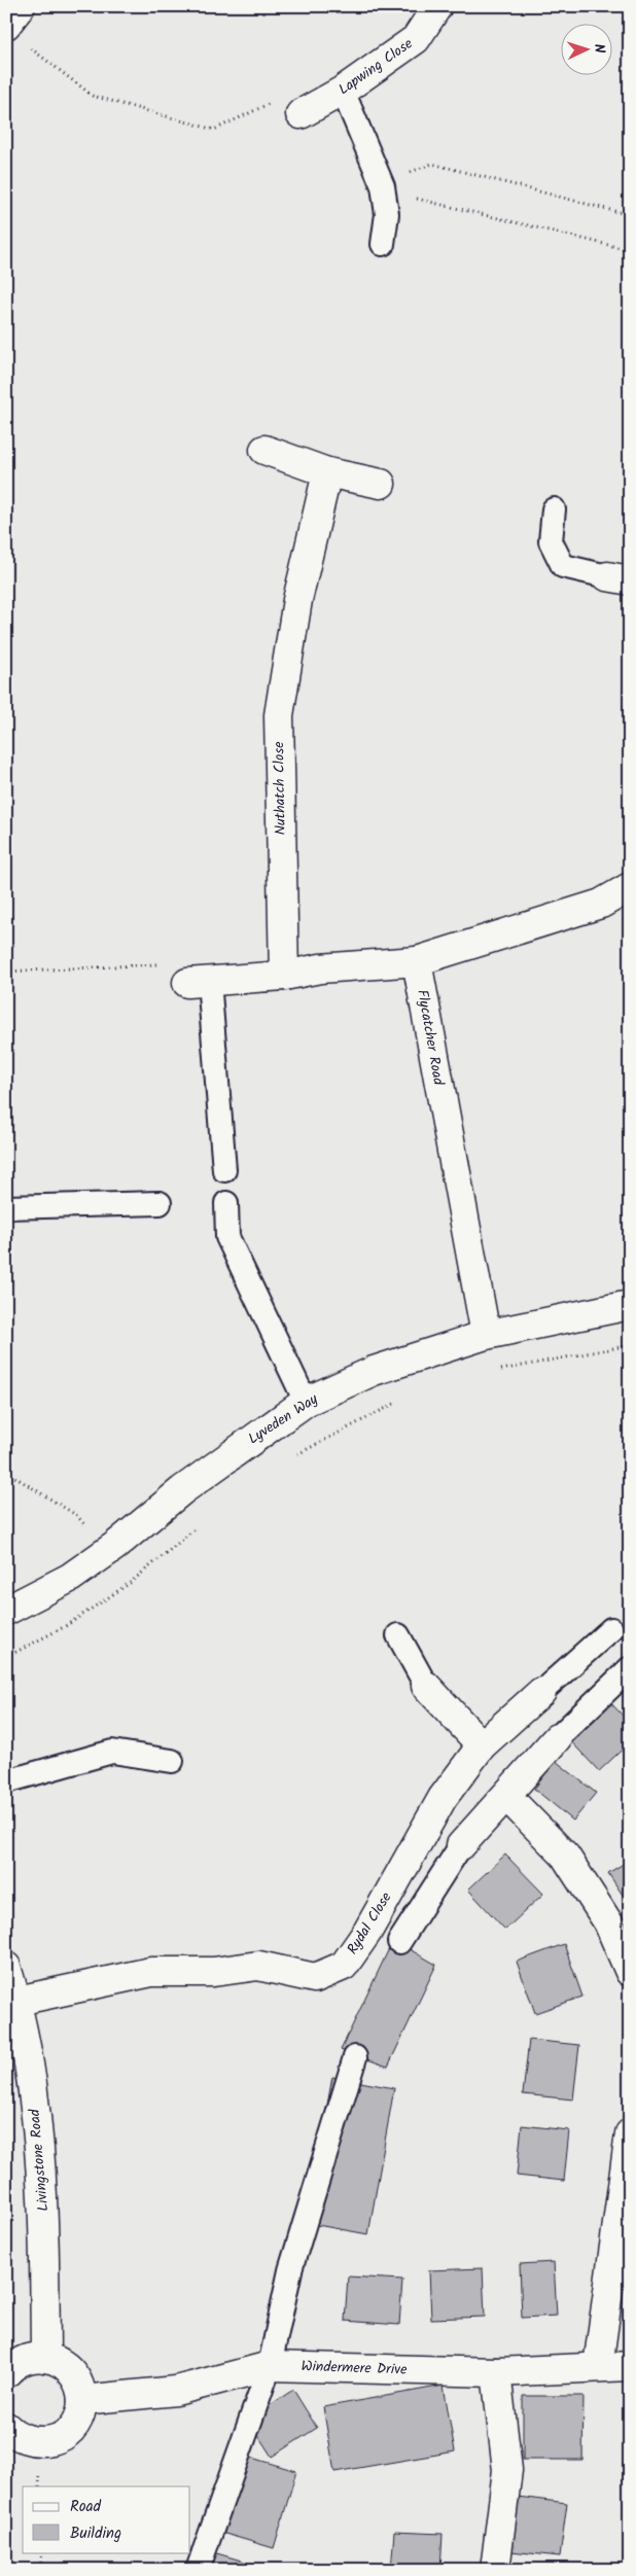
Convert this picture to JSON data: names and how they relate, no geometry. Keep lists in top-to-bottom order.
{
  "streets": {
    "street": [
      "Lapwing Close",
      "Nuthatch Close",
      "Flycatcher Road",
      "Lyveden Way",
      "Rydal Close",
      "Livingstone Road",
      "Windermere Drive"
    ]
  },
  "crossings": [
    ["Flycatcher Road", "Lyveden Way"],
    ["Rydal Close", "Livingstone Road"]
  ],
  "legend": ["Road", "Building"],
  "north": "right"
}
